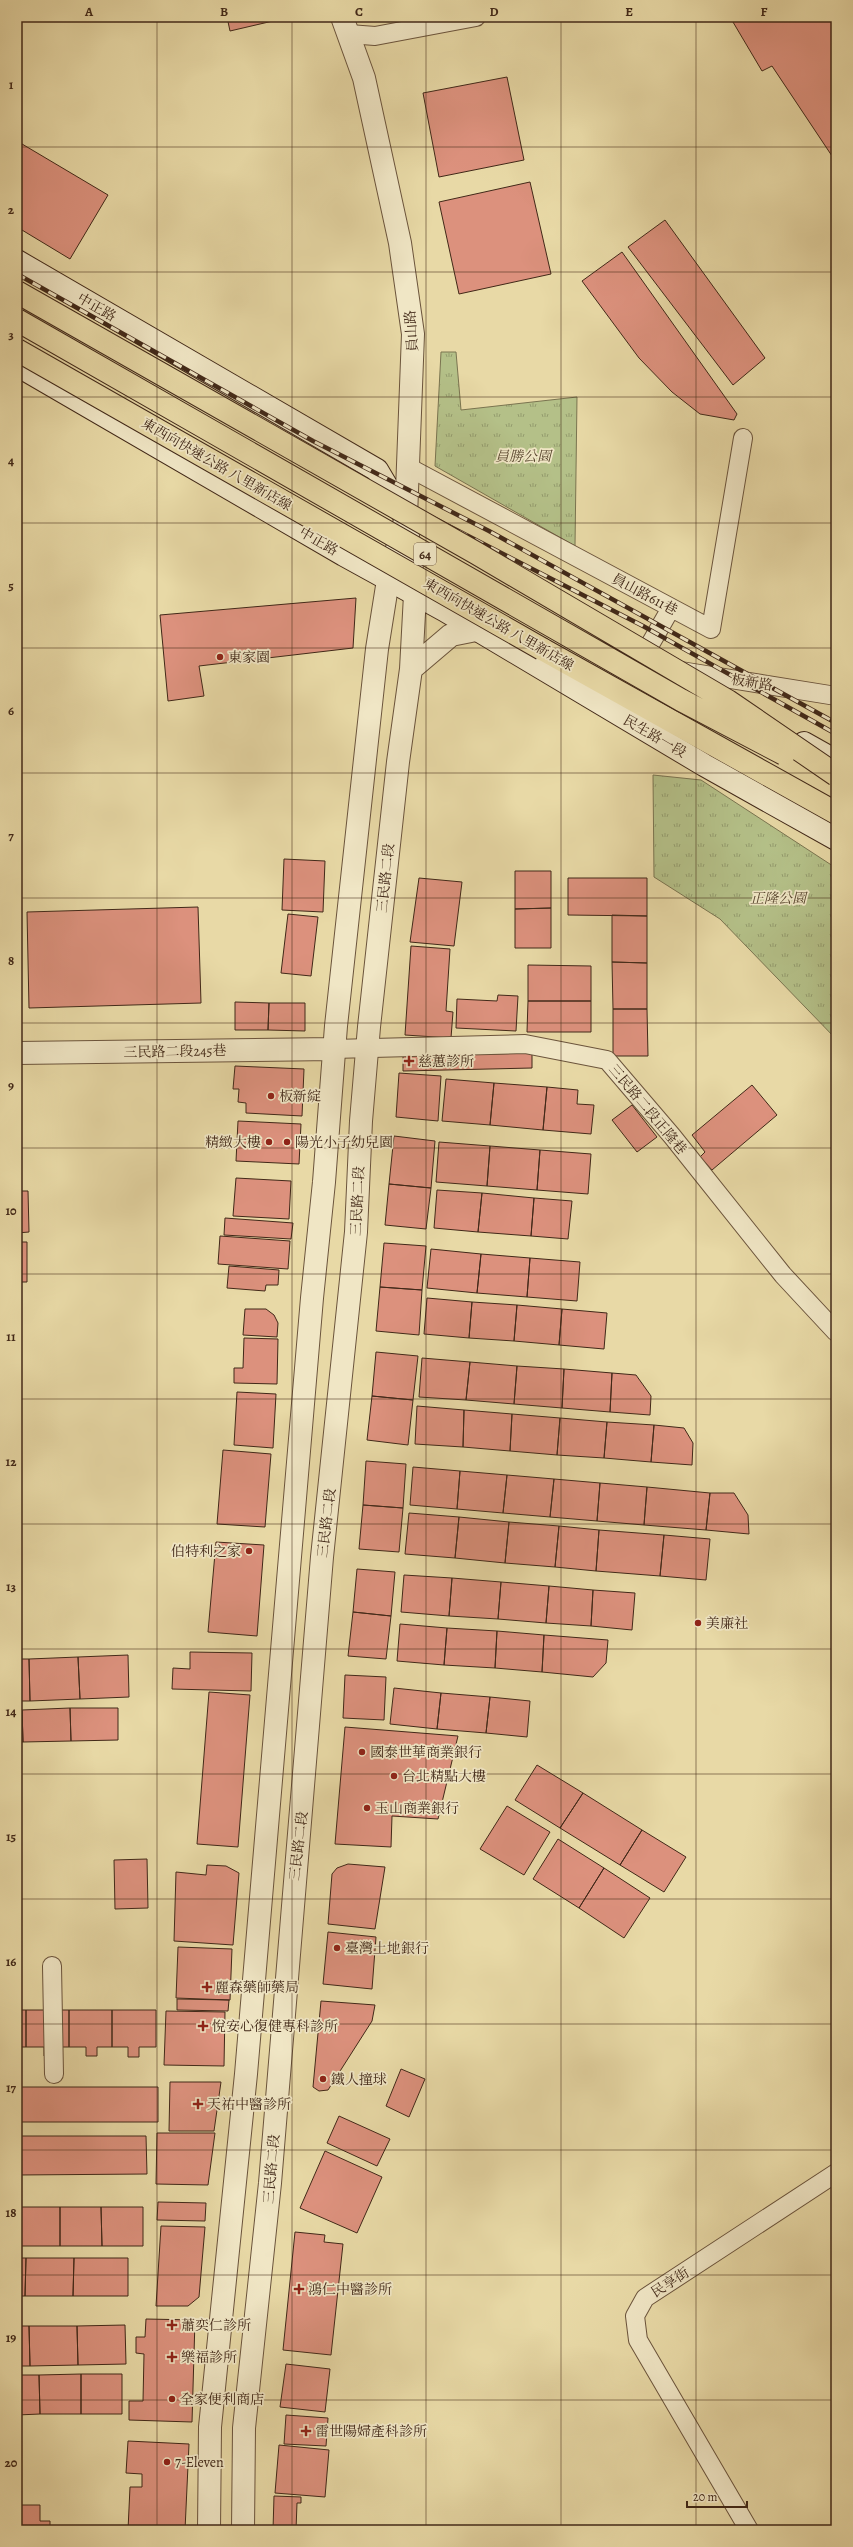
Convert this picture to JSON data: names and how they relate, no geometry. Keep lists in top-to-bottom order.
{
  "streets": {
    "highway": ["東西向快速公路 八里新店線", "64"],
    "street": [
      "中正路",
      "員山路",
      "員山路611巷",
      "板新路",
      "民生路一段",
      "三民路二段",
      "三民路二段245巷",
      "三民路二段正隆巷",
      "民享街"
    ]
  },
  "crossings": [
    ["中正路", "員山路"],
    ["中正路", "民生路一段"],
    ["中正路", "三民路二段"],
    ["員山路", "員山路611巷"],
    ["員山路", "三民路二段"],
    ["員山路", "三民路二段245巷"],
    ["員山路", "三民路二段正隆巷"],
    ["三民路二段", "三民路二段正隆巷"],
    ["三民路二段245巷", "三民路二段正隆巷"]
  ],
  "parks": ["員勝公園", "正隆公園"],
  "places": {
    "other": [
      "東家園",
      "板新綻",
      "精緻大樓",
      "陽光小子幼兒園",
      "伯特利之家",
      "美廉社",
      "國泰世華商業銀行",
      "台北精點大樓",
      "玉山商業銀行",
      "臺灣土地銀行",
      "鐵人撞球",
      "全家便利商店",
      "7-Eleven"
    ],
    "health": [
      "慈蕙診所",
      "麗森藥師藥局",
      "悅安心復健專科診所",
      "天祐中醫診所",
      "鴻仁中醫診所",
      "蕭奕仁診所",
      "樂福診所",
      "雷世陽婦產科診所"
    ]
  },
  "scale_bar": "20 m",
  "grid": {
    "columns": [
      "A",
      "B",
      "C",
      "D",
      "E",
      "F"
    ],
    "rows": [
      "1",
      "2",
      "3",
      "4",
      "5",
      "6",
      "7",
      "8",
      "9",
      "10",
      "11",
      "12",
      "13",
      "14",
      "15",
      "16",
      "17",
      "18",
      "19",
      "20"
    ]
  }
}
